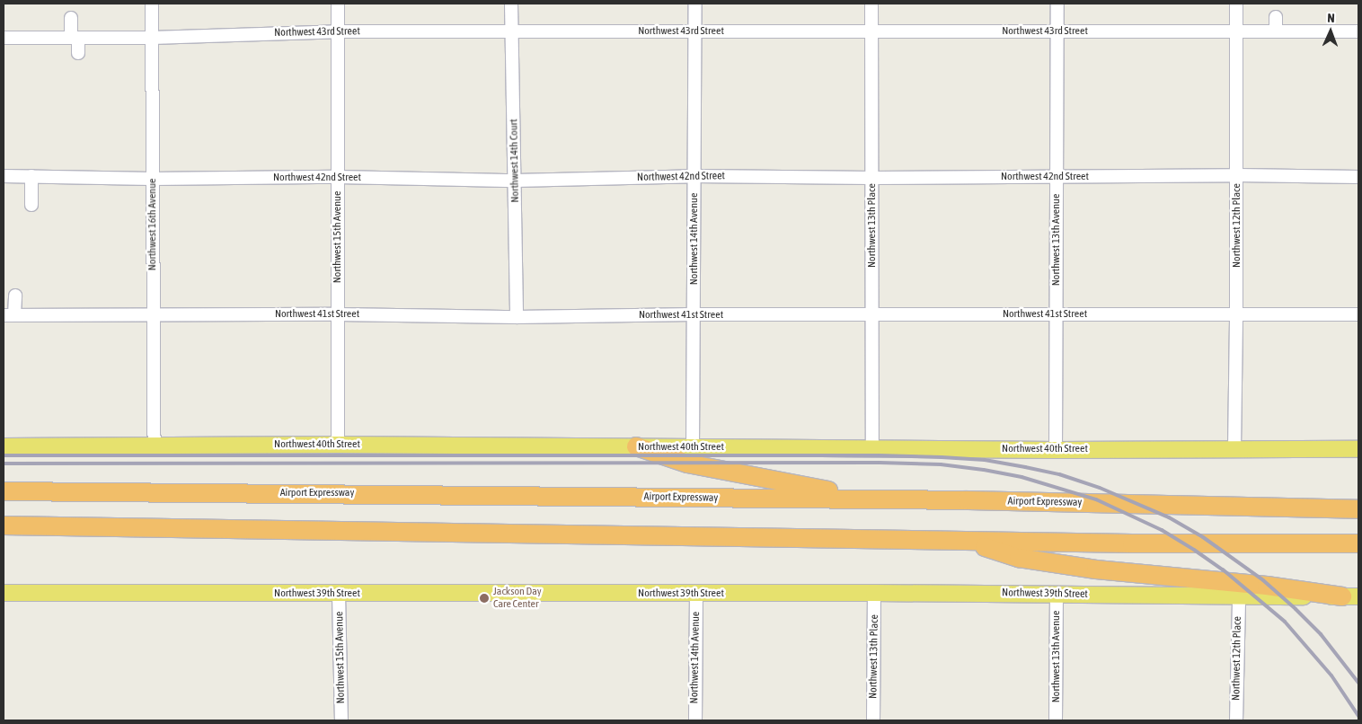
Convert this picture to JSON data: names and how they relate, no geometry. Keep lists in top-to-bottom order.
{
  "streets": {
    "highway": ["Airport Expressway"],
    "main road": ["Northwest 40th Street", "Northwest 39th Street"],
    "street": [
      "Northwest 43rd Street",
      "Northwest 14th Court",
      "Northwest 42nd Street",
      "Northwest 16th Avenue",
      "Northwest 13th Place",
      "Northwest 12th Place",
      "Northwest 15th Avenue",
      "Northwest 14th Avenue",
      "Northwest 13th Avenue",
      "Northwest 41st Street"
    ]
  },
  "crossings": [
    ["Northwest 43rd Street", "Northwest 14th Court"],
    ["Northwest 43rd Street", "Northwest 16th Avenue"],
    ["Northwest 43rd Street", "Northwest 13th Place"],
    ["Northwest 43rd Street", "Northwest 12th Place"],
    ["Northwest 43rd Street", "Northwest 15th Avenue"],
    ["Northwest 43rd Street", "Northwest 14th Avenue"],
    ["Northwest 43rd Street", "Northwest 13th Avenue"],
    ["Northwest 14th Court", "Northwest 42nd Street"],
    ["Northwest 14th Court", "Northwest 41st Street"],
    ["Northwest 42nd Street", "Northwest 16th Avenue"],
    ["Northwest 42nd Street", "Northwest 13th Place"],
    ["Northwest 42nd Street", "Northwest 12th Place"],
    ["Northwest 42nd Street", "Northwest 15th Avenue"],
    ["Northwest 42nd Street", "Northwest 14th Avenue"],
    ["Northwest 42nd Street", "Northwest 13th Avenue"],
    ["Northwest 16th Avenue", "Northwest 41st Street"],
    ["Northwest 16th Avenue", "Northwest 40th Street"],
    ["Northwest 13th Place", "Northwest 41st Street"],
    ["Northwest 13th Place", "Northwest 40th Street"],
    ["Northwest 13th Place", "Northwest 39th Street"],
    ["Northwest 12th Place", "Northwest 41st Street"],
    ["Northwest 12th Place", "Northwest 40th Street"],
    ["Northwest 12th Place", "Northwest 39th Street"],
    ["Northwest 15th Avenue", "Northwest 41st Street"],
    ["Northwest 15th Avenue", "Northwest 40th Street"],
    ["Northwest 15th Avenue", "Northwest 39th Street"],
    ["Northwest 14th Avenue", "Northwest 41st Street"],
    ["Northwest 14th Avenue", "Northwest 40th Street"],
    ["Northwest 14th Avenue", "Northwest 39th Street"],
    ["Northwest 13th Avenue", "Northwest 41st Street"],
    ["Northwest 13th Avenue", "Northwest 40th Street"],
    ["Northwest 13th Avenue", "Northwest 39th Street"]
  ],
  "places": ["Jackson Day Care Center"],
  "north": "top"
}
